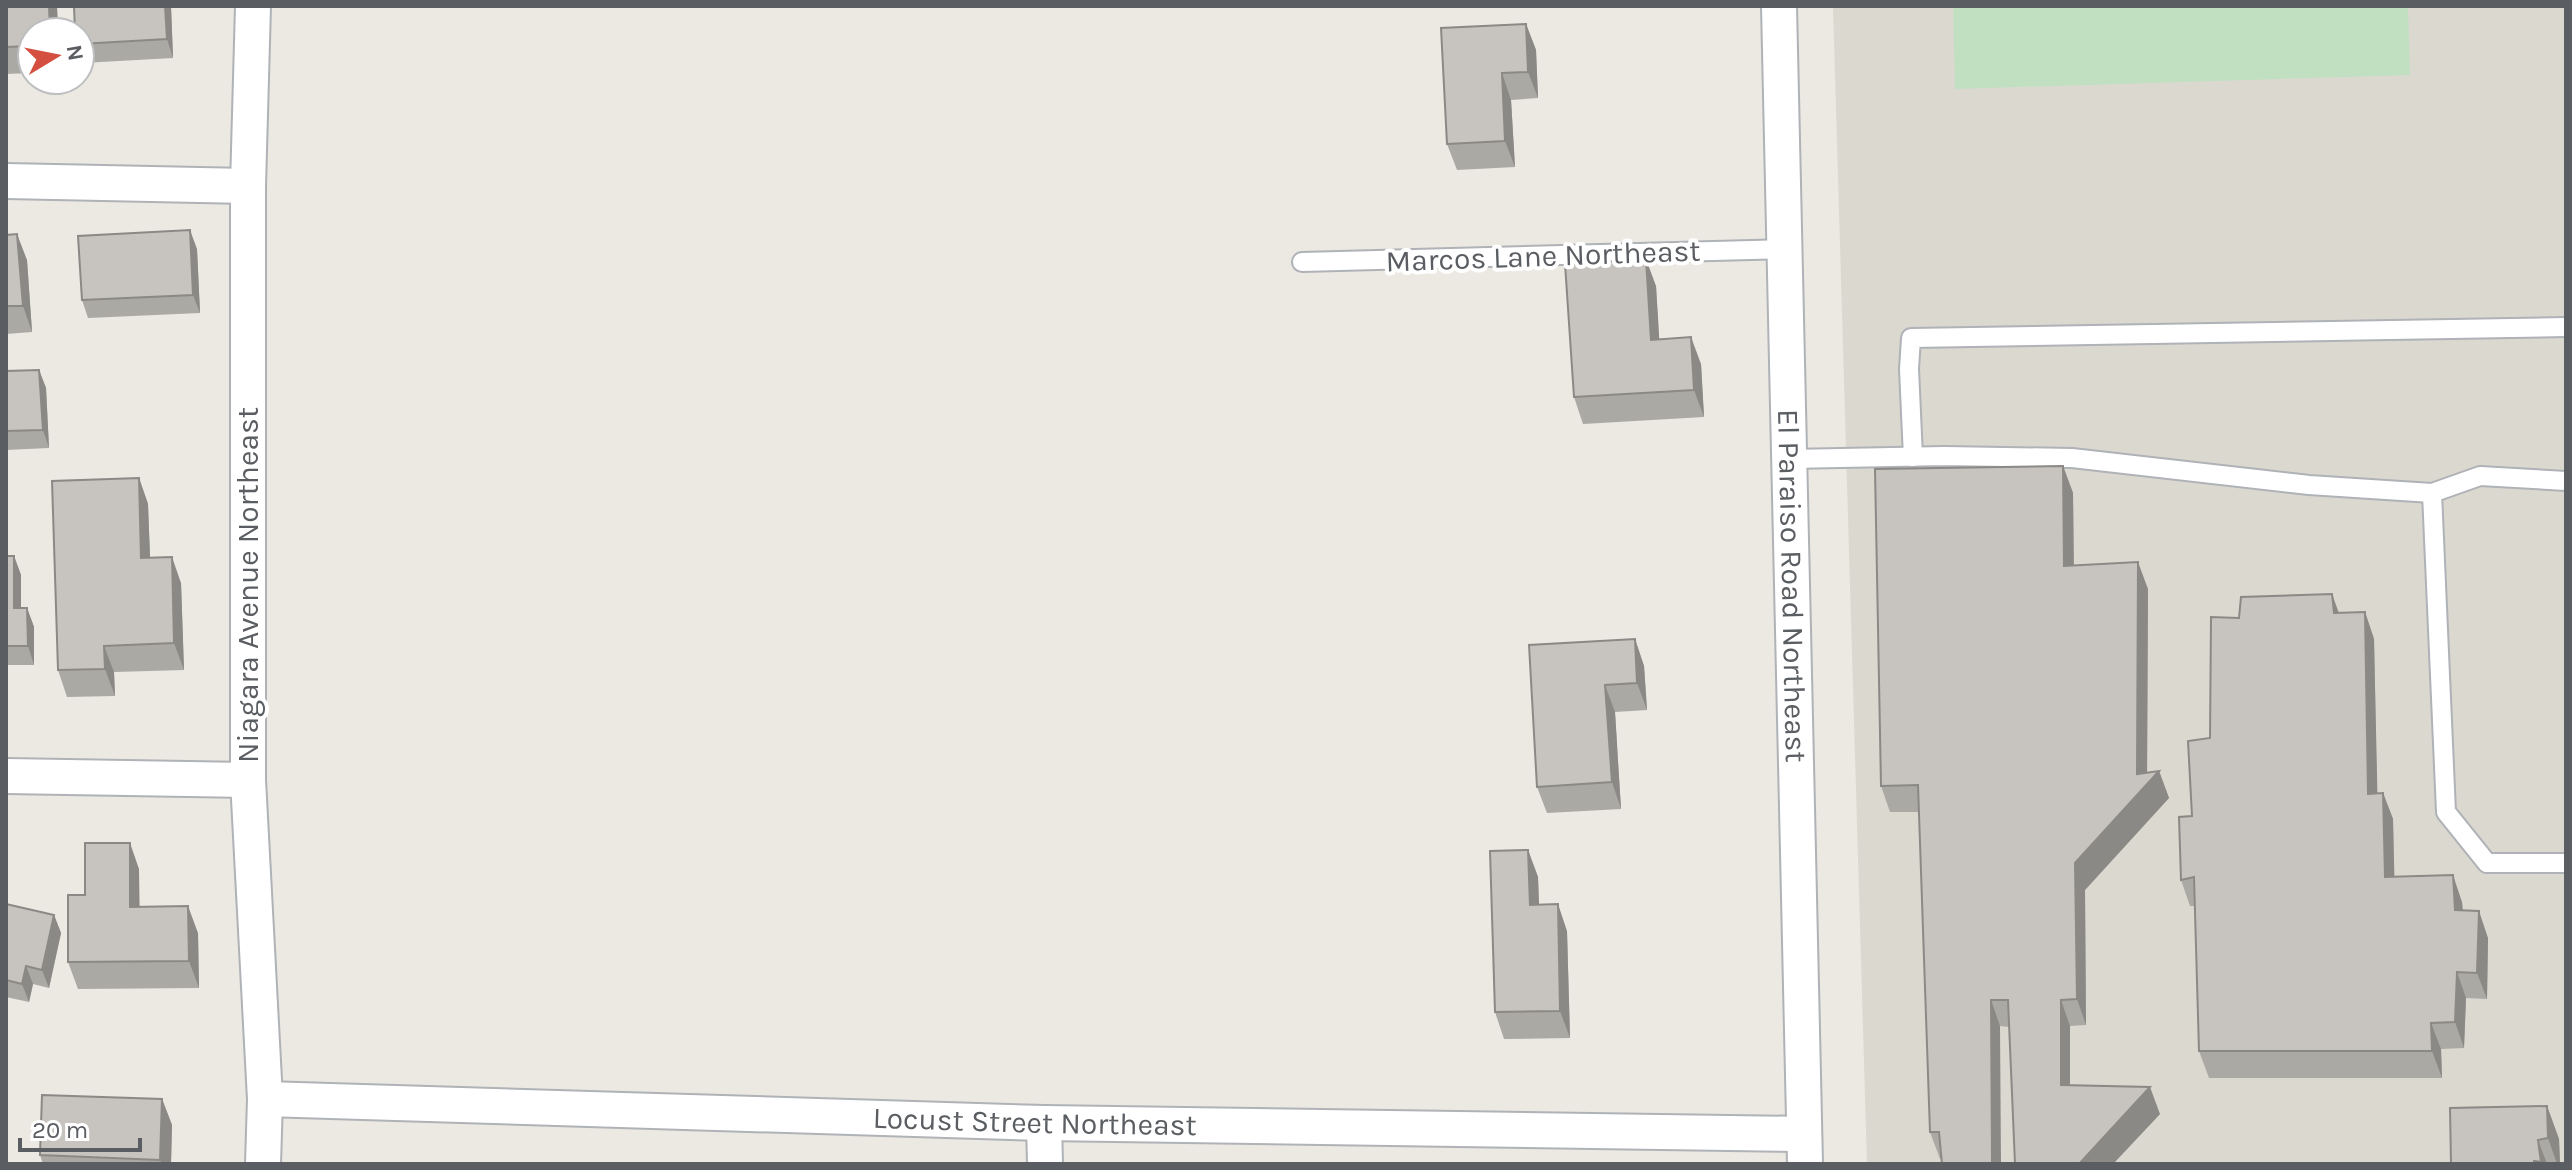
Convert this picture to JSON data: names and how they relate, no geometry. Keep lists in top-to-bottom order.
{
  "streets": {
    "street": ["Niagara Avenue Northeast", "El Paraiso Road Northeast", "Locust Street Northeast"],
    "lane": ["Marcos Lane Northeast"]
  },
  "crossings": [
    ["Marcos Lane Northeast", "El Paraiso Road Northeast"],
    ["Niagara Avenue Northeast", "Locust Street Northeast"],
    ["El Paraiso Road Northeast", "Locust Street Northeast"]
  ],
  "scale_bar": "20 m",
  "north": "right"
}
